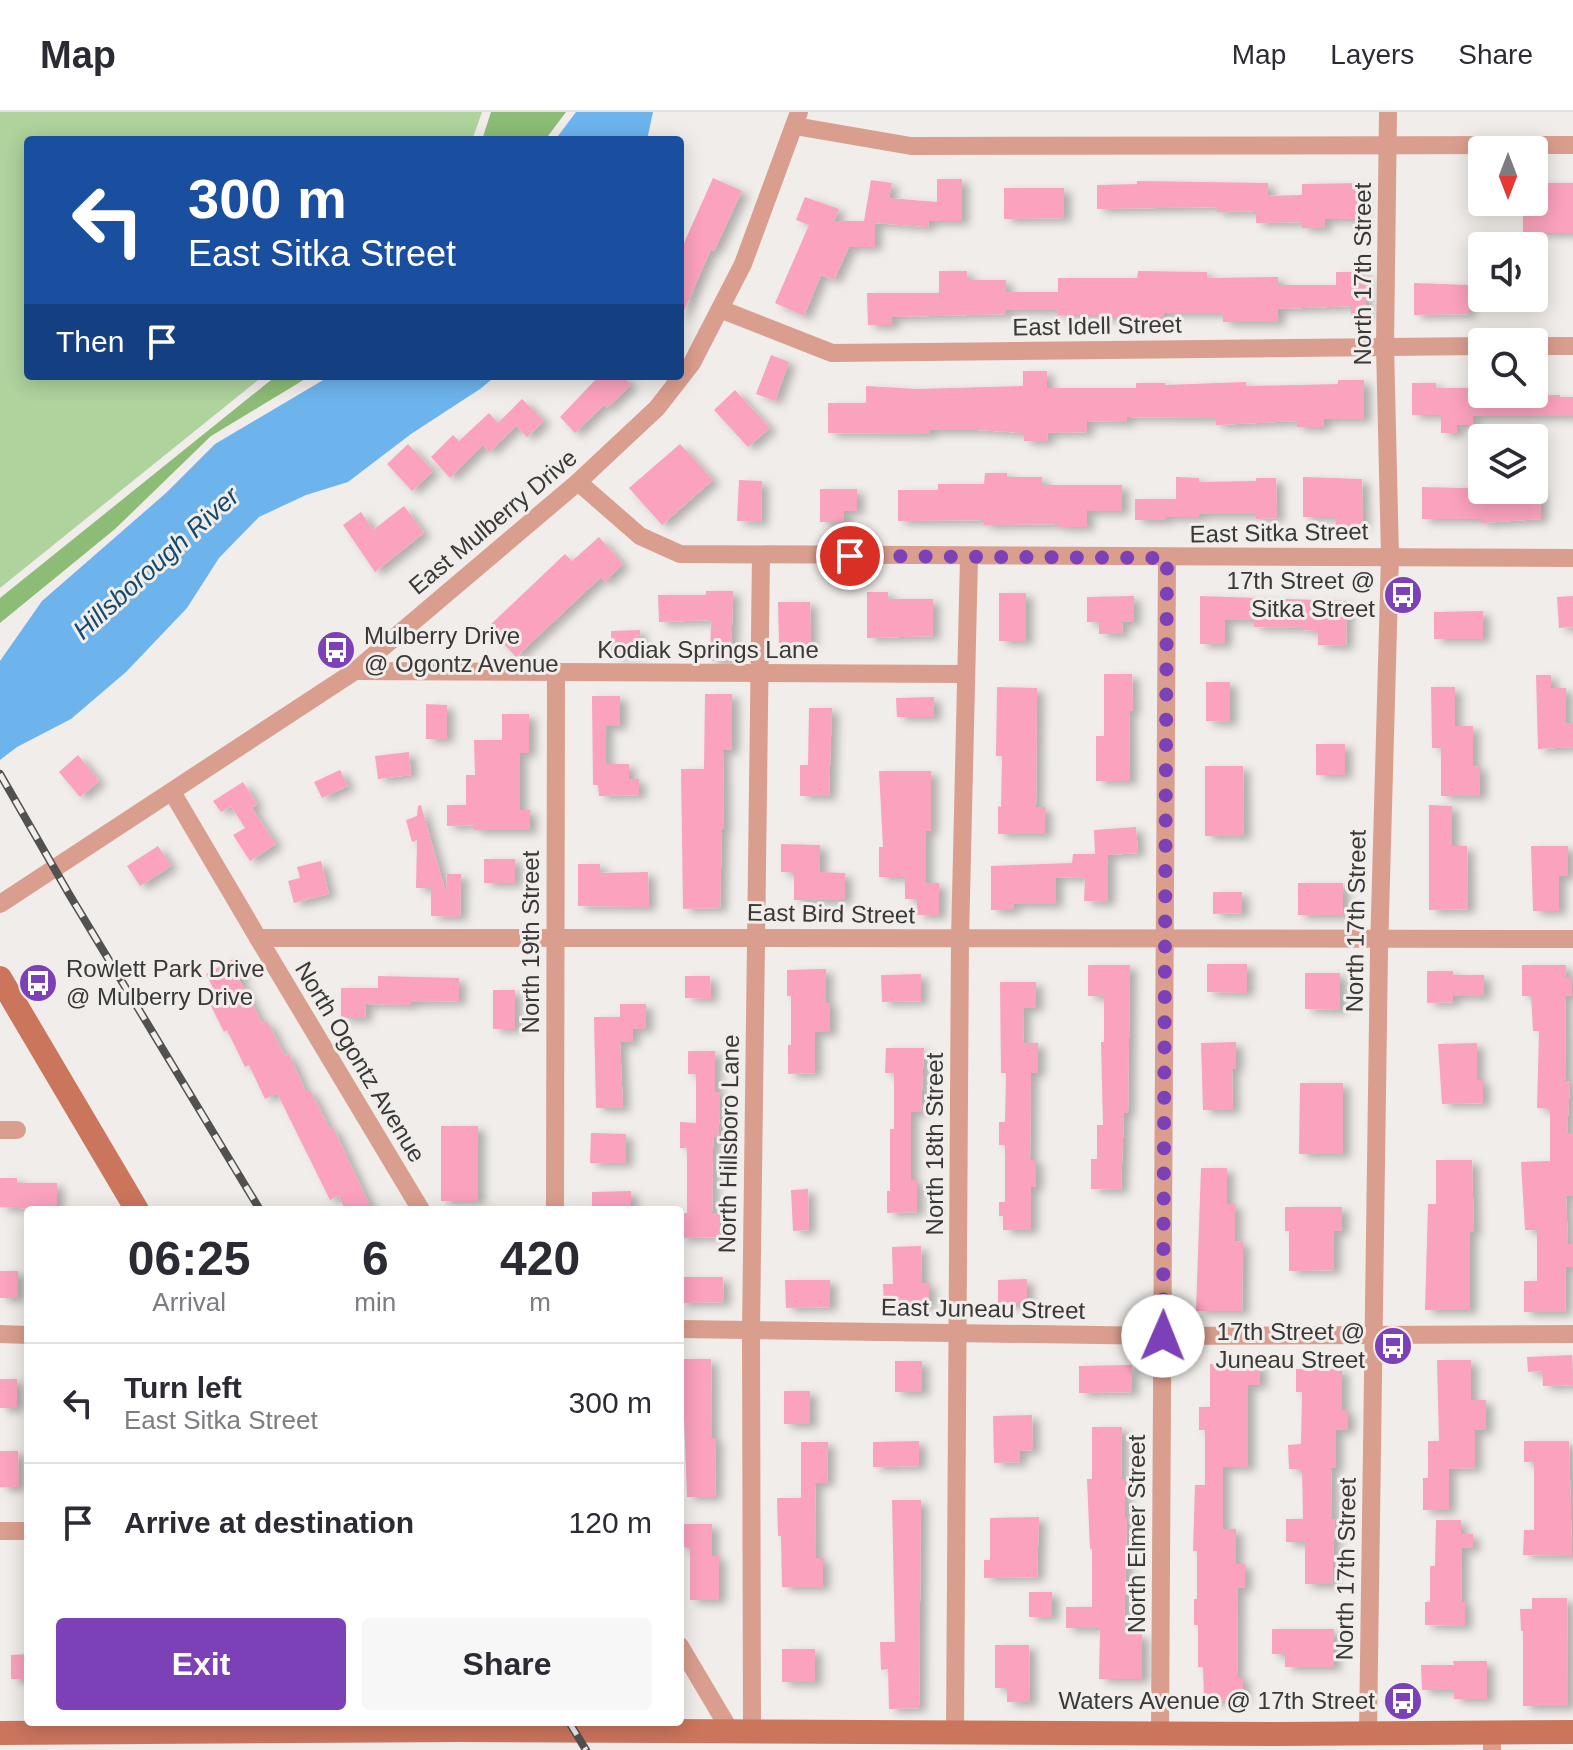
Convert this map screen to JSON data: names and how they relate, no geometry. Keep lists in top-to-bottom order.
{
  "streets": {
    "street": [
      "North 17th Street",
      "East Idell Street",
      "East Mulberry Drive",
      "East Sitka Street",
      "Kodiak Springs Lane",
      "East Bird Street",
      "North 19th Street",
      "North Ogontz Avenue",
      "North Hillsboro Lane",
      "North 18th Street",
      "East Juneau Street",
      "North Elmer Street"
    ]
  },
  "crossings": [
    ["North 17th Street", "East Idell Street"],
    ["North 17th Street", "East Sitka Street"],
    ["North 17th Street", "East Bird Street"],
    ["North 17th Street", "East Juneau Street"],
    ["East Idell Street", "East Mulberry Drive"],
    ["East Mulberry Drive", "East Sitka Street"],
    ["East Mulberry Drive", "Kodiak Springs Lane"],
    ["East Sitka Street", "North Hillsboro Lane"],
    ["East Sitka Street", "North 18th Street"],
    ["East Sitka Street", "North Elmer Street"],
    ["Kodiak Springs Lane", "North 19th Street"],
    ["Kodiak Springs Lane", "North Hillsboro Lane"],
    ["Kodiak Springs Lane", "North 18th Street"],
    ["East Bird Street", "North 19th Street"],
    ["East Bird Street", "North Ogontz Avenue"],
    ["East Bird Street", "North Hillsboro Lane"],
    ["East Bird Street", "North 18th Street"],
    ["East Bird Street", "North Elmer Street"],
    ["North Hillsboro Lane", "East Juneau Street"],
    ["North 18th Street", "East Juneau Street"],
    ["East Juneau Street", "North Elmer Street"]
  ],
  "water": ["Hillsborough River"],
  "places": {
    "bus stop": [
      "17th Street @ Sitka Street",
      "Mulberry Drive @ Ogontz Avenue",
      "Rowlett Park Drive @ Mulberry Drive",
      "17th Street @ Juneau Street",
      "Waters Avenue @ 17th Street"
    ]
  },
  "north": "bottom",
  "page": {
    "header": "Map",
    "nav": ["Map", "Layers", "Share"],
    "turn": ["300 m", "East Sitka Street"],
    "then": "Then",
    "eta": [
      "06:25",
      "Arrival",
      "6",
      "min",
      "420",
      "m"
    ],
    "list": [
      {
        "name": "Turn left",
        "note": "East Sitka Street",
        "value": "300 m"
      },
      {
        "name": "Arrive at destination",
        "value": "120 m"
      }
    ],
    "buttons": ["Exit", "Share"]
  }
}
